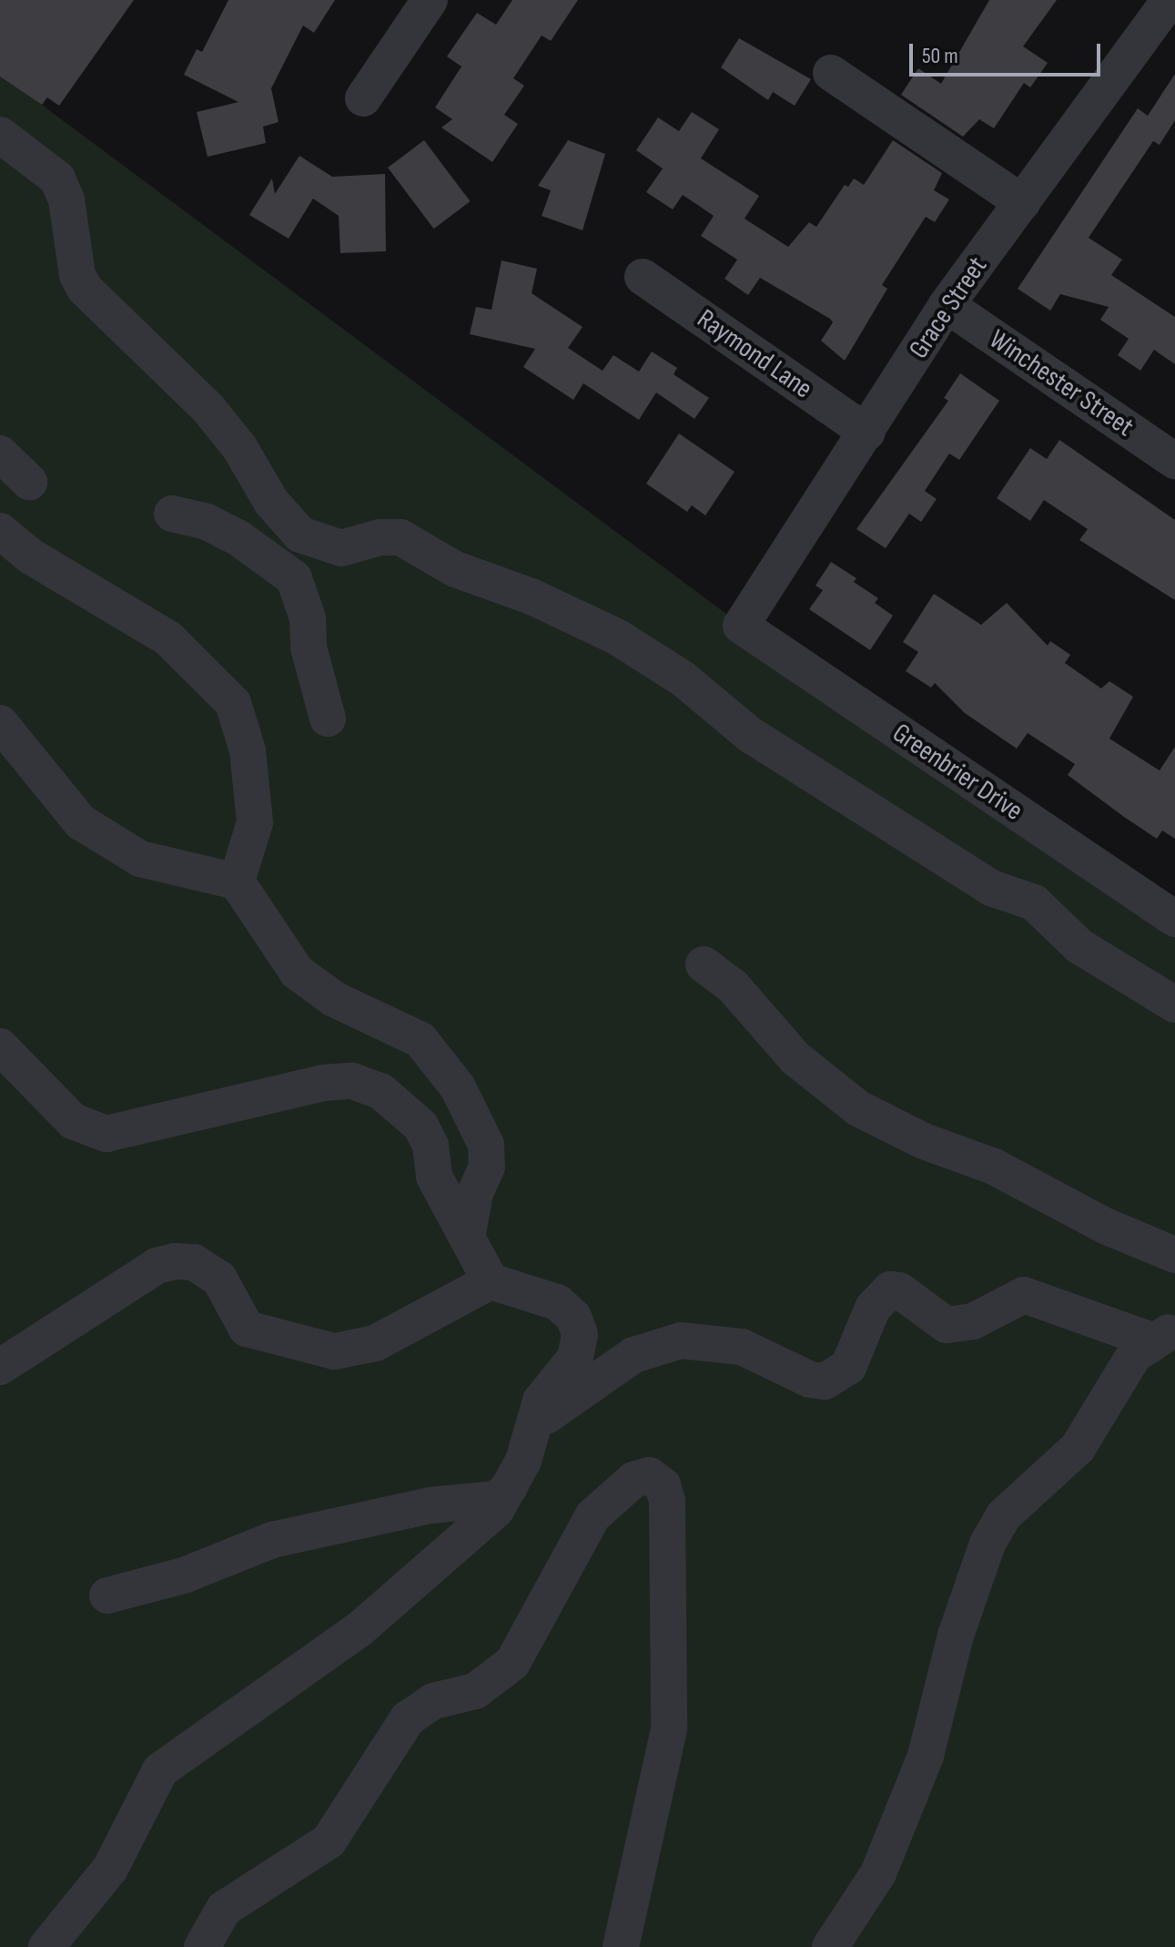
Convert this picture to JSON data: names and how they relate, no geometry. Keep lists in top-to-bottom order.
{
  "streets": {
    "street": [
      "Grace Street",
      "Raymond Lane",
      "Winchester Street",
      "Greenbrier Drive"
    ]
  },
  "crossings": [
    ["Grace Street", "Raymond Lane"],
    ["Grace Street", "Winchester Street"],
    ["Grace Street", "Greenbrier Drive"]
  ],
  "scale_bar": "50 m"
}
